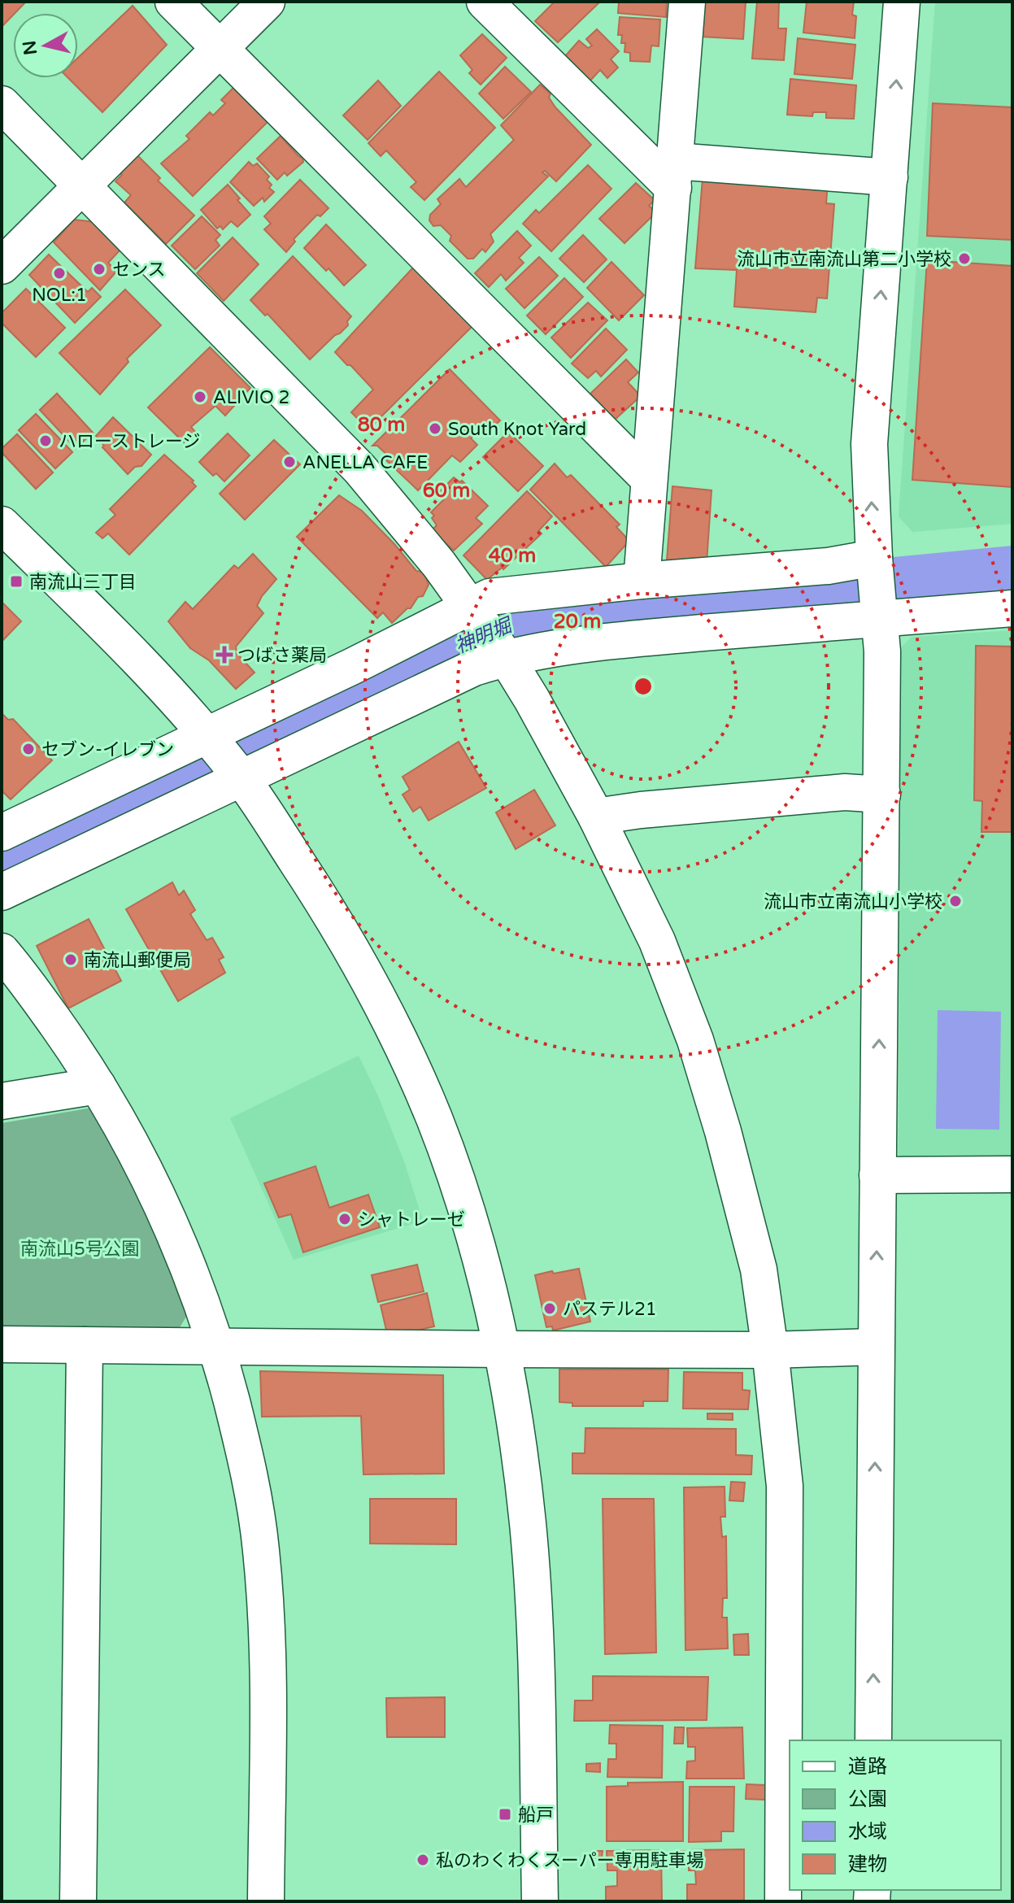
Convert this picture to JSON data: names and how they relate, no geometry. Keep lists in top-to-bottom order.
{
  "water": ["神明堀"],
  "parks": ["南流山5号公園"],
  "places": {
    "other": [
      "流山市立南流山第二小学校",
      "センス",
      "NOL:1",
      "ALIVIO 2",
      "South Knot Yard",
      "ハローストレージ",
      "ANELLA CAFE",
      "セブン-イレブン",
      "流山市立南流山小学校",
      "南流山郵便局",
      "シャトレーゼ",
      "パステル21",
      "私のわくわくスーパー専用駐車場"
    ],
    "transit": ["南流山三丁目", "船戸"],
    "health": ["つばさ薬局"]
  },
  "legend": [
    "道路",
    "公園",
    "水域",
    "建物"
  ],
  "north": "left",
  "rings": [
    "80 m",
    "60 m",
    "40 m",
    "20 m"
  ]
}
